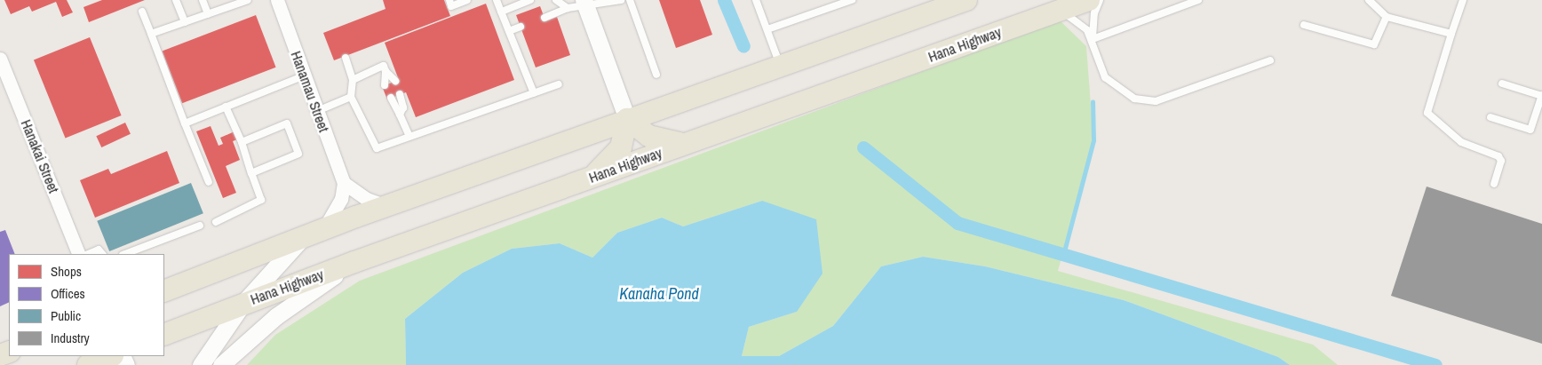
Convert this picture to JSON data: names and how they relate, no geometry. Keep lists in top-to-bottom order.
{
  "streets": {
    "main road": ["Hana Highway"],
    "street": ["Hanamau Street", "Hanakai Street"]
  },
  "water": ["Kanaha Pond"],
  "legend": [
    "Shops",
    "Offices",
    "Public",
    "Industry"
  ]
}
